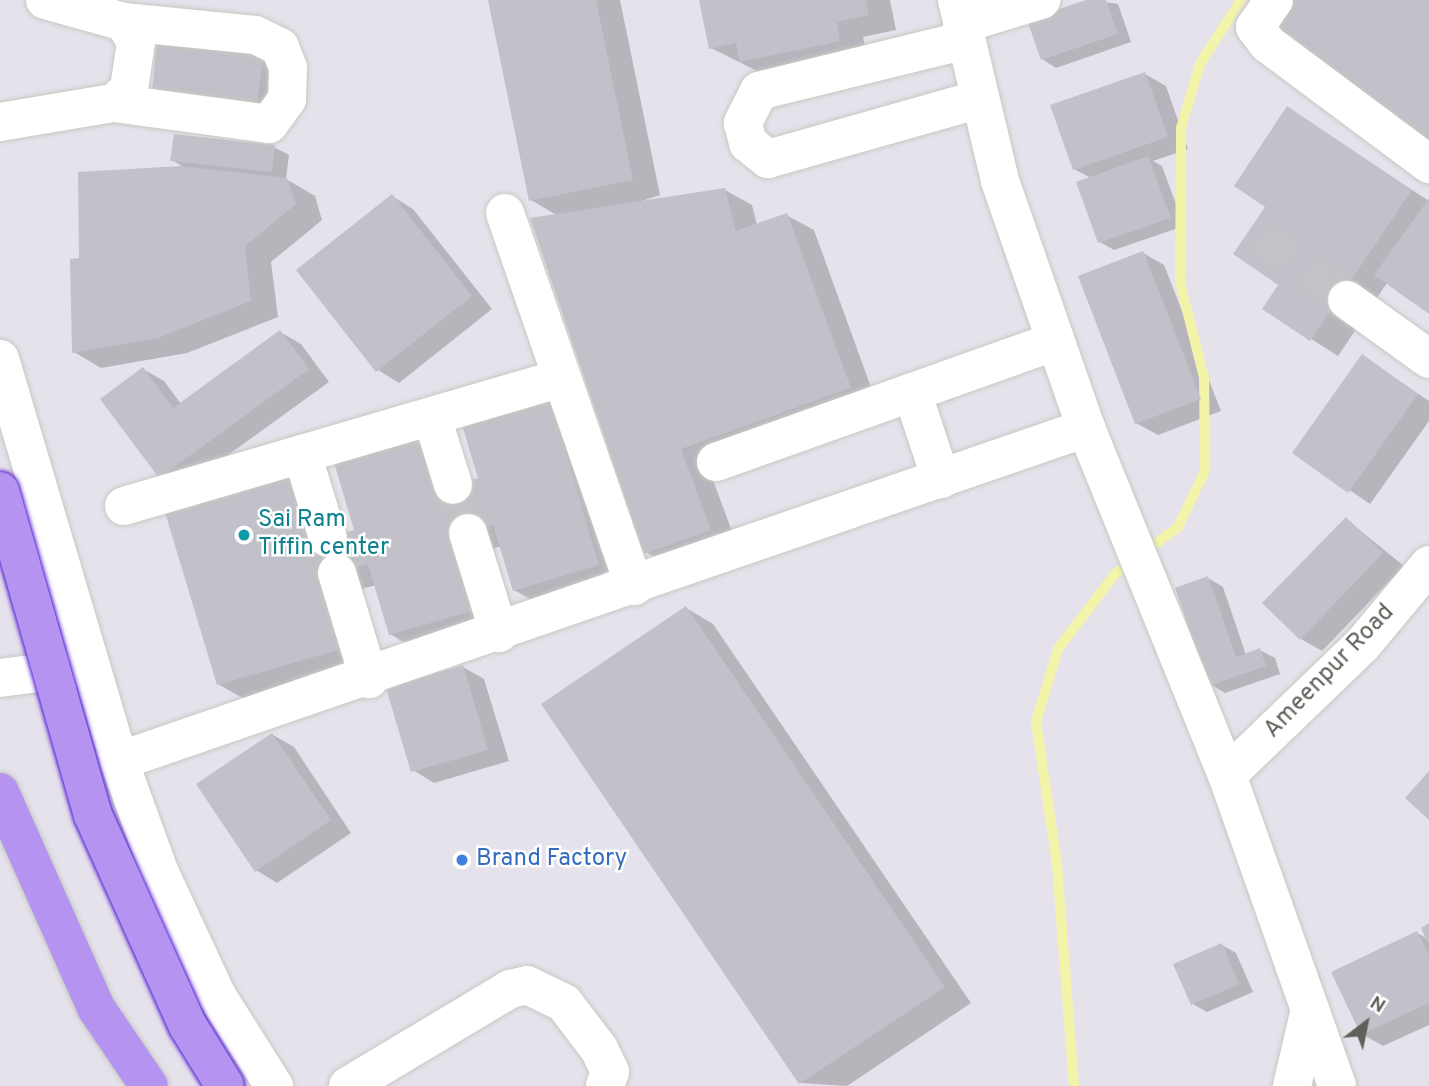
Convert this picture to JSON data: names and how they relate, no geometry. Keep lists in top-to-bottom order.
{
  "streets": {
    "street": ["Ameenpur Road"]
  },
  "places": ["Sai Ram Tiffin center", "Brand Factory"],
  "north": "top right"
}
